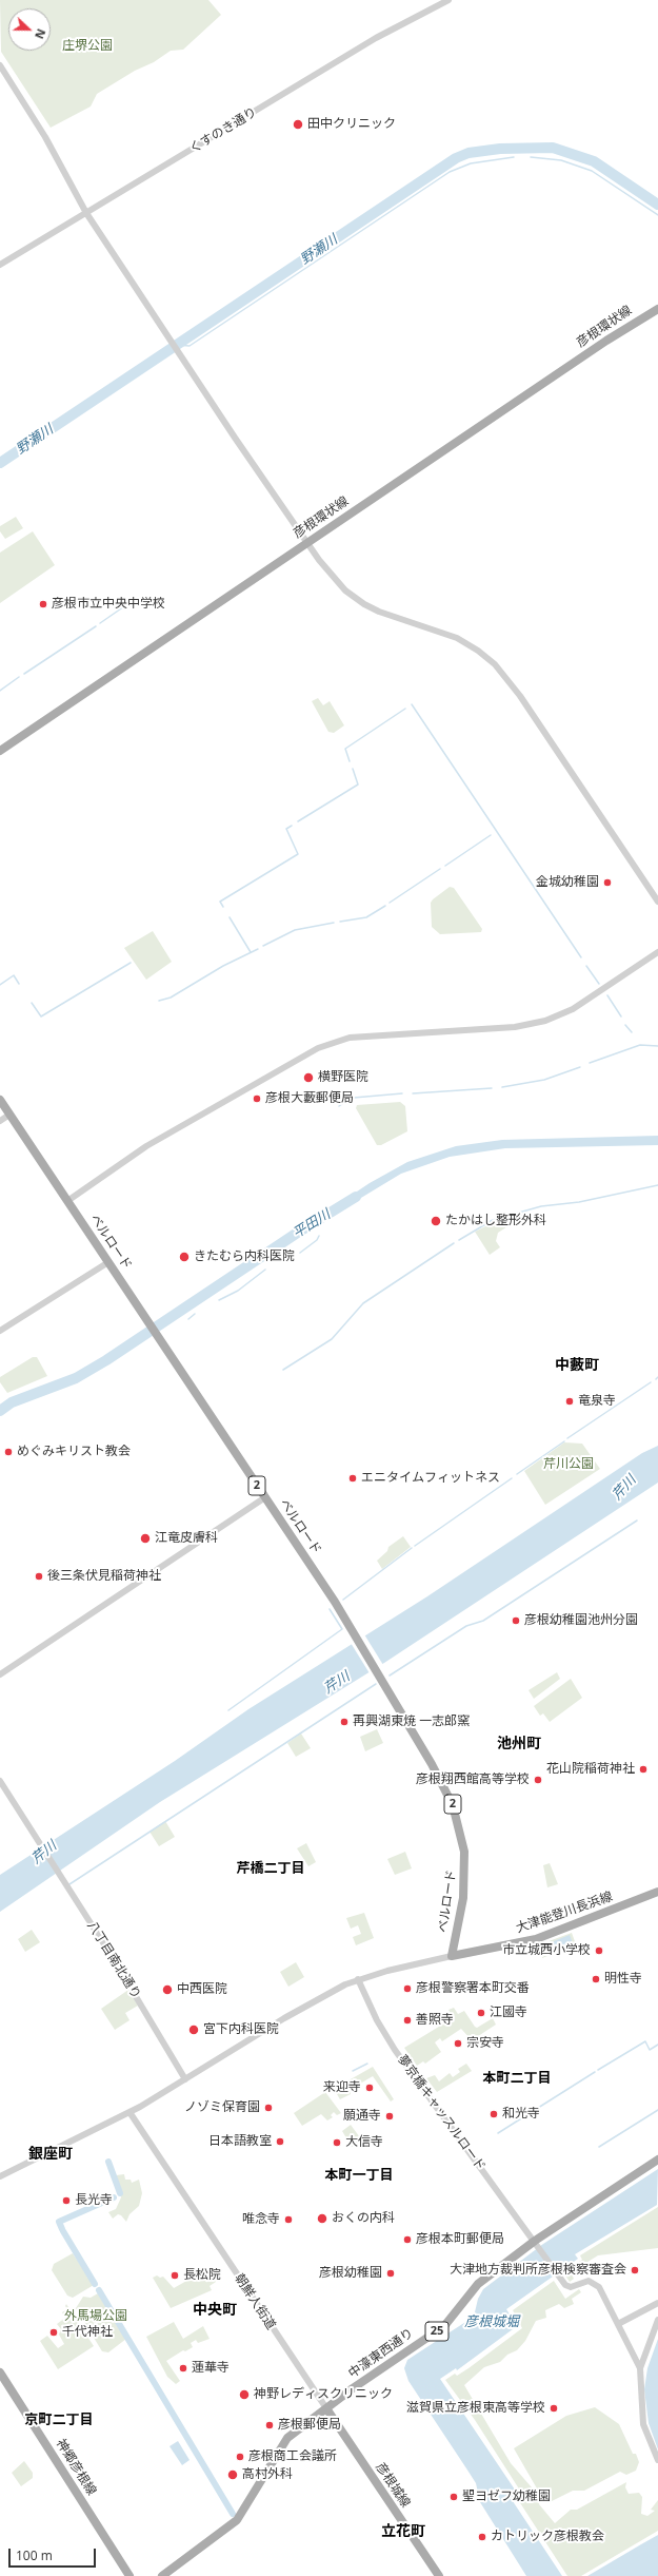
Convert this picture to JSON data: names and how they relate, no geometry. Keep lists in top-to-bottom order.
{
  "streets": {
    "main road": [
      "彦根環状線",
      "ベルロード",
      "2",
      "大津能登川長浜線",
      "25",
      "中濠東西通り",
      "神郷彦根線",
      "彦根城線"
    ],
    "street": [
      "くすのき通り",
      "八丁目南北通り",
      "夢京橋キャッスルロード",
      "朝鮮人街道"
    ]
  },
  "crossings": [
    ["ベルロード", "大津能登川長浜線"],
    ["夢京橋キャッスルロード", "中濠東西通り"],
    ["朝鮮人街道", "中濠東西通り"],
    ["朝鮮人街道", "彦根城線"],
    ["中濠東西通り", "彦根城線"]
  ],
  "districts": [
    "中藪町",
    "池州町",
    "芹橋二丁目",
    "本町二丁目",
    "銀座町",
    "本町一丁目",
    "中央町",
    "京町二丁目",
    "立花町"
  ],
  "water": [
    "野瀬川",
    "平田川",
    "芹川",
    "彦根城堀"
  ],
  "parks": ["庄堺公園", "芹川公園", "外馬場公園"],
  "places": [
    "田中クリニック",
    "彦根市立中央中学校",
    "金城幼稚園",
    "横野医院",
    "彦根大藪郵便局",
    "たかはし整形外科",
    "きたむら内科医院",
    "竜泉寺",
    "めぐみキリスト教会",
    "エニタイムフィットネス",
    "江竜皮膚科",
    "後三条伏見稲荷神社",
    "彦根幼稚園池州分園",
    "再興湖東焼 一志郎窯",
    "花山院稲荷神社",
    "彦根翔西館高等学校",
    "市立城西小学校",
    "明性寺",
    "彦根警察署本町交番",
    "中西医院",
    "江國寺",
    "善照寺",
    "宮下内科医院",
    "宗安寺",
    "来迎寺",
    "ノゾミ保育園",
    "和光寺",
    "願通寺",
    "日本語教室",
    "大信寺",
    "長光寺",
    "おくの内科",
    "唯念寺",
    "彦根本町郵便局",
    "大津地方裁判所彦根検察審査会",
    "彦根幼稚園",
    "長松院",
    "千代神社",
    "蓮華寺",
    "神野レディスクリニック",
    "滋賀県立彦根東高等学校",
    "彦根郵便局",
    "彦根商工会議所",
    "高村外科",
    "聖ヨゼフ幼稚園",
    "カトリック彦根教会"
  ],
  "scale_bar": "100 m",
  "north": "right"
}
